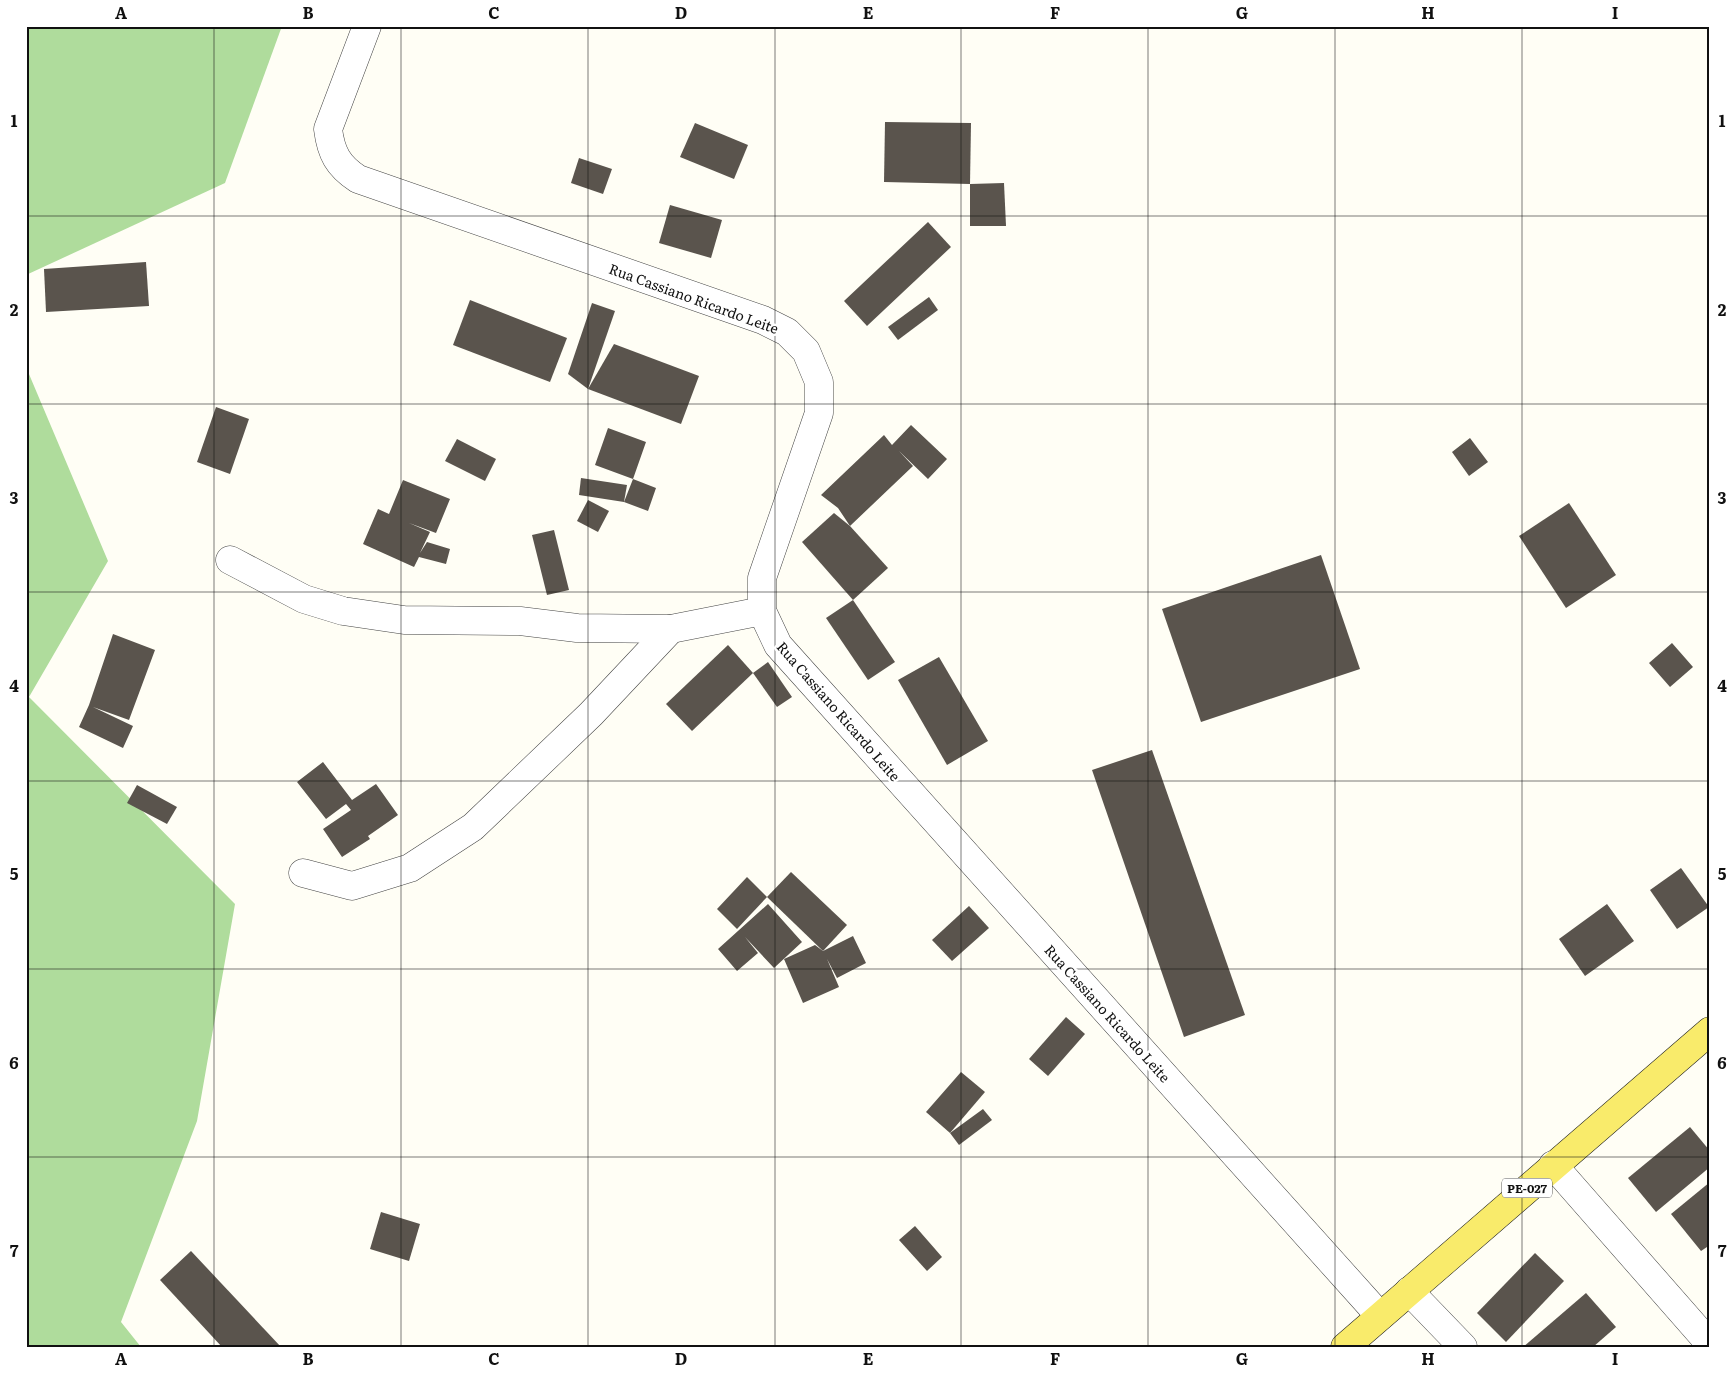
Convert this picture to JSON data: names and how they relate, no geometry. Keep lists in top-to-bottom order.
{
  "streets": {
    "main road": ["PE-027"],
    "street": ["Rua Cassiano Ricardo Leite"]
  },
  "crossings": [
    ["Rua Cassiano Ricardo Leite", "PE-027"]
  ],
  "grid": {
    "columns": [
      "A",
      "B",
      "C",
      "D",
      "E",
      "F",
      "G",
      "H",
      "I"
    ],
    "rows": [
      "1",
      "2",
      "3",
      "4",
      "5",
      "6",
      "7"
    ]
  }
}
